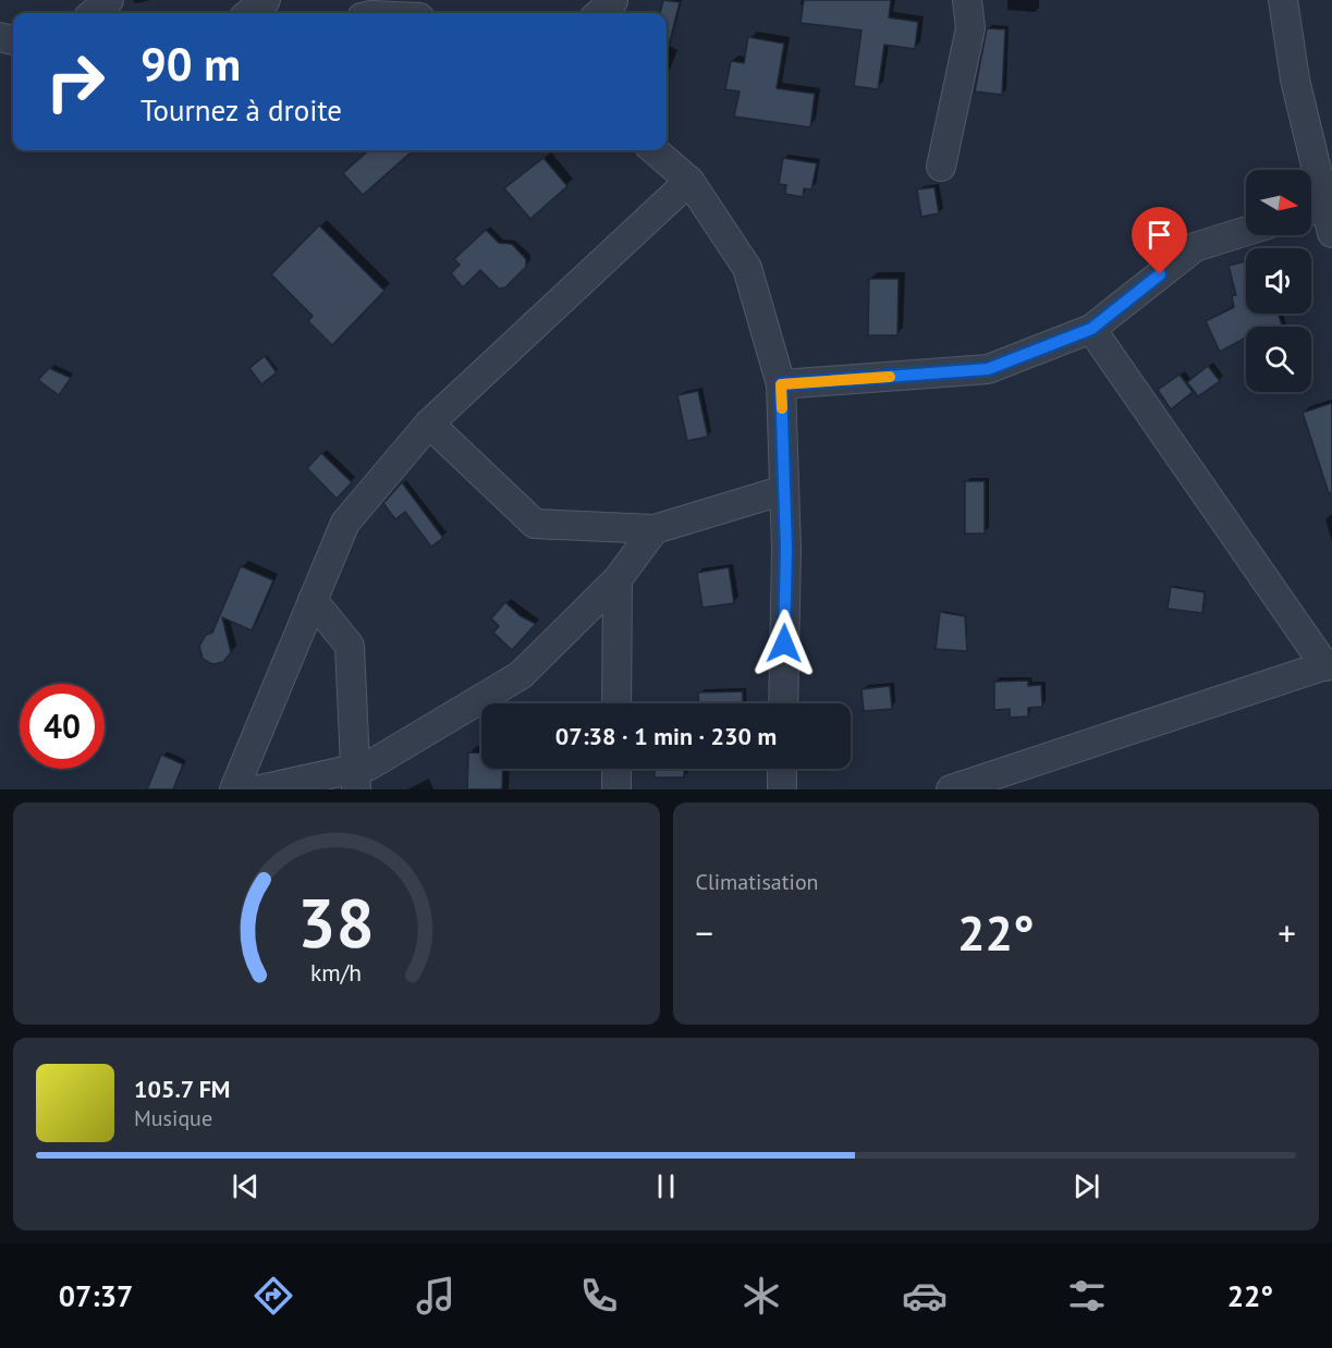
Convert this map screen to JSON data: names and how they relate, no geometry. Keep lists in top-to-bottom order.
{
  "north": "right",
  "page": {
    "turn": ["90 m", "Tournez à droite"],
    "limit": "40",
    "trip": "07:38 · 1 min · 230 m",
    "tile": "Climatisation",
    "heat": ["−", "22°", "+"],
    "song": ["105.7 FM", "Musique"],
    "tabs": ["07:37", "22°"],
    "gauge": ["38", "km/h"]
  }
}
